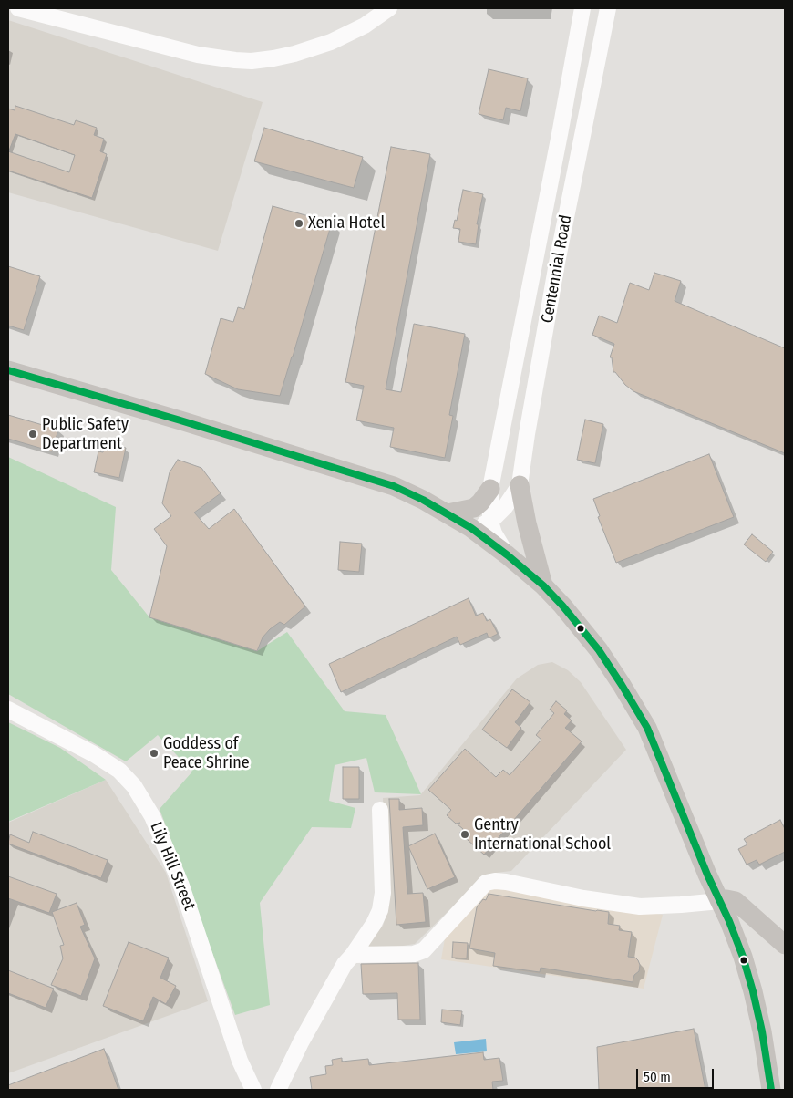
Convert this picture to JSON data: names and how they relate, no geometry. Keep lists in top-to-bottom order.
{
  "streets": {
    "street": ["Centennial Road", "Lily Hill Street"]
  },
  "places": [
    "Xenia Hotel",
    "Public Safety Department",
    "Goddess of Peace Shrine",
    "Gentry International School"
  ],
  "scale_bar": "50 m"
}
